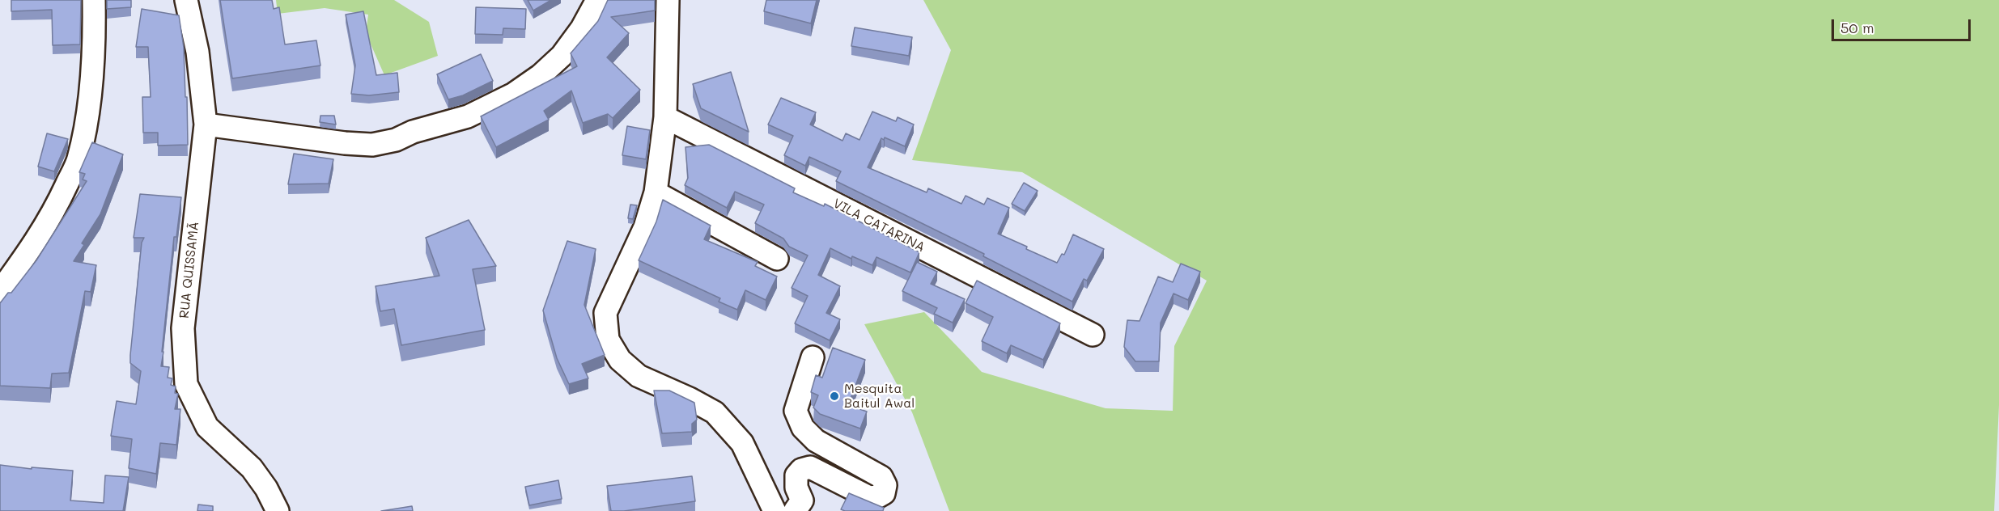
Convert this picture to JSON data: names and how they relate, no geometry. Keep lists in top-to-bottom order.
{
  "streets": {
    "street": ["VILA CATARINA", "RUA QUISSAMÃ"]
  },
  "places": ["Mesquita Baitul Awal"],
  "scale_bar": "50 m"
}
